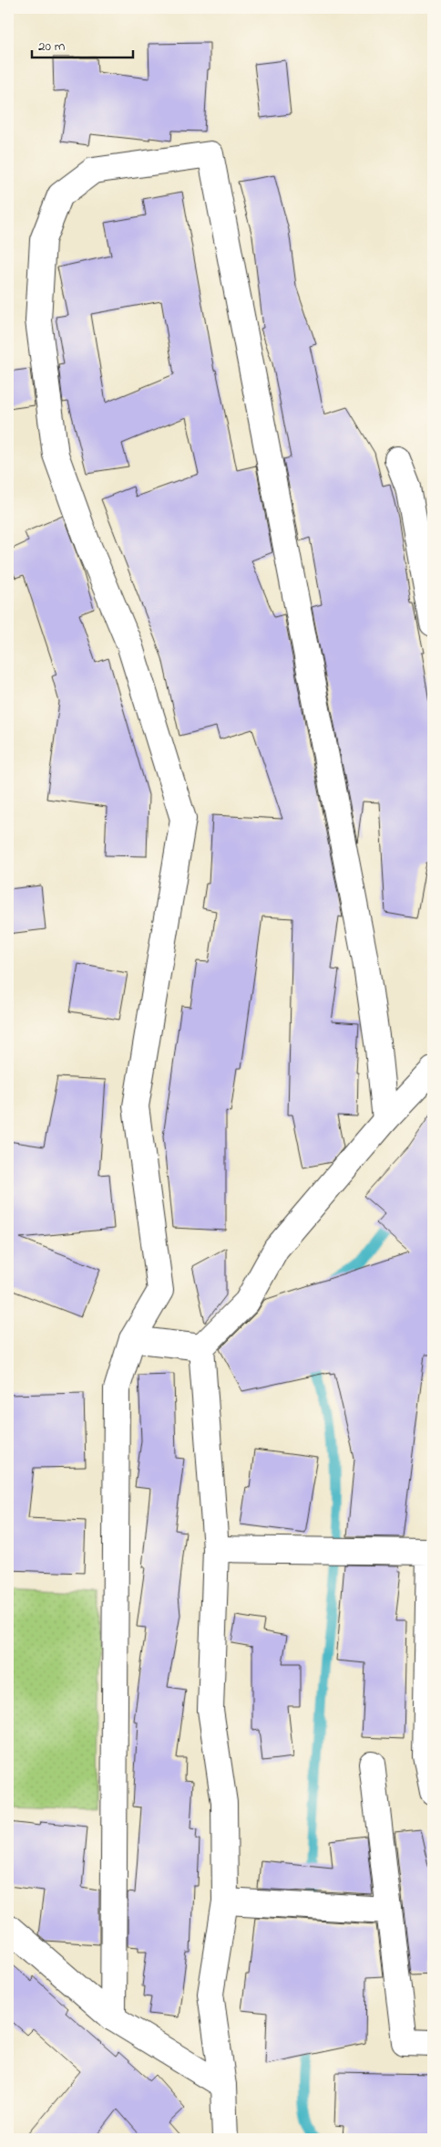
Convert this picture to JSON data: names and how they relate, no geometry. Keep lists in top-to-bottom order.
{
  "scale_bar": "20 m"
}
